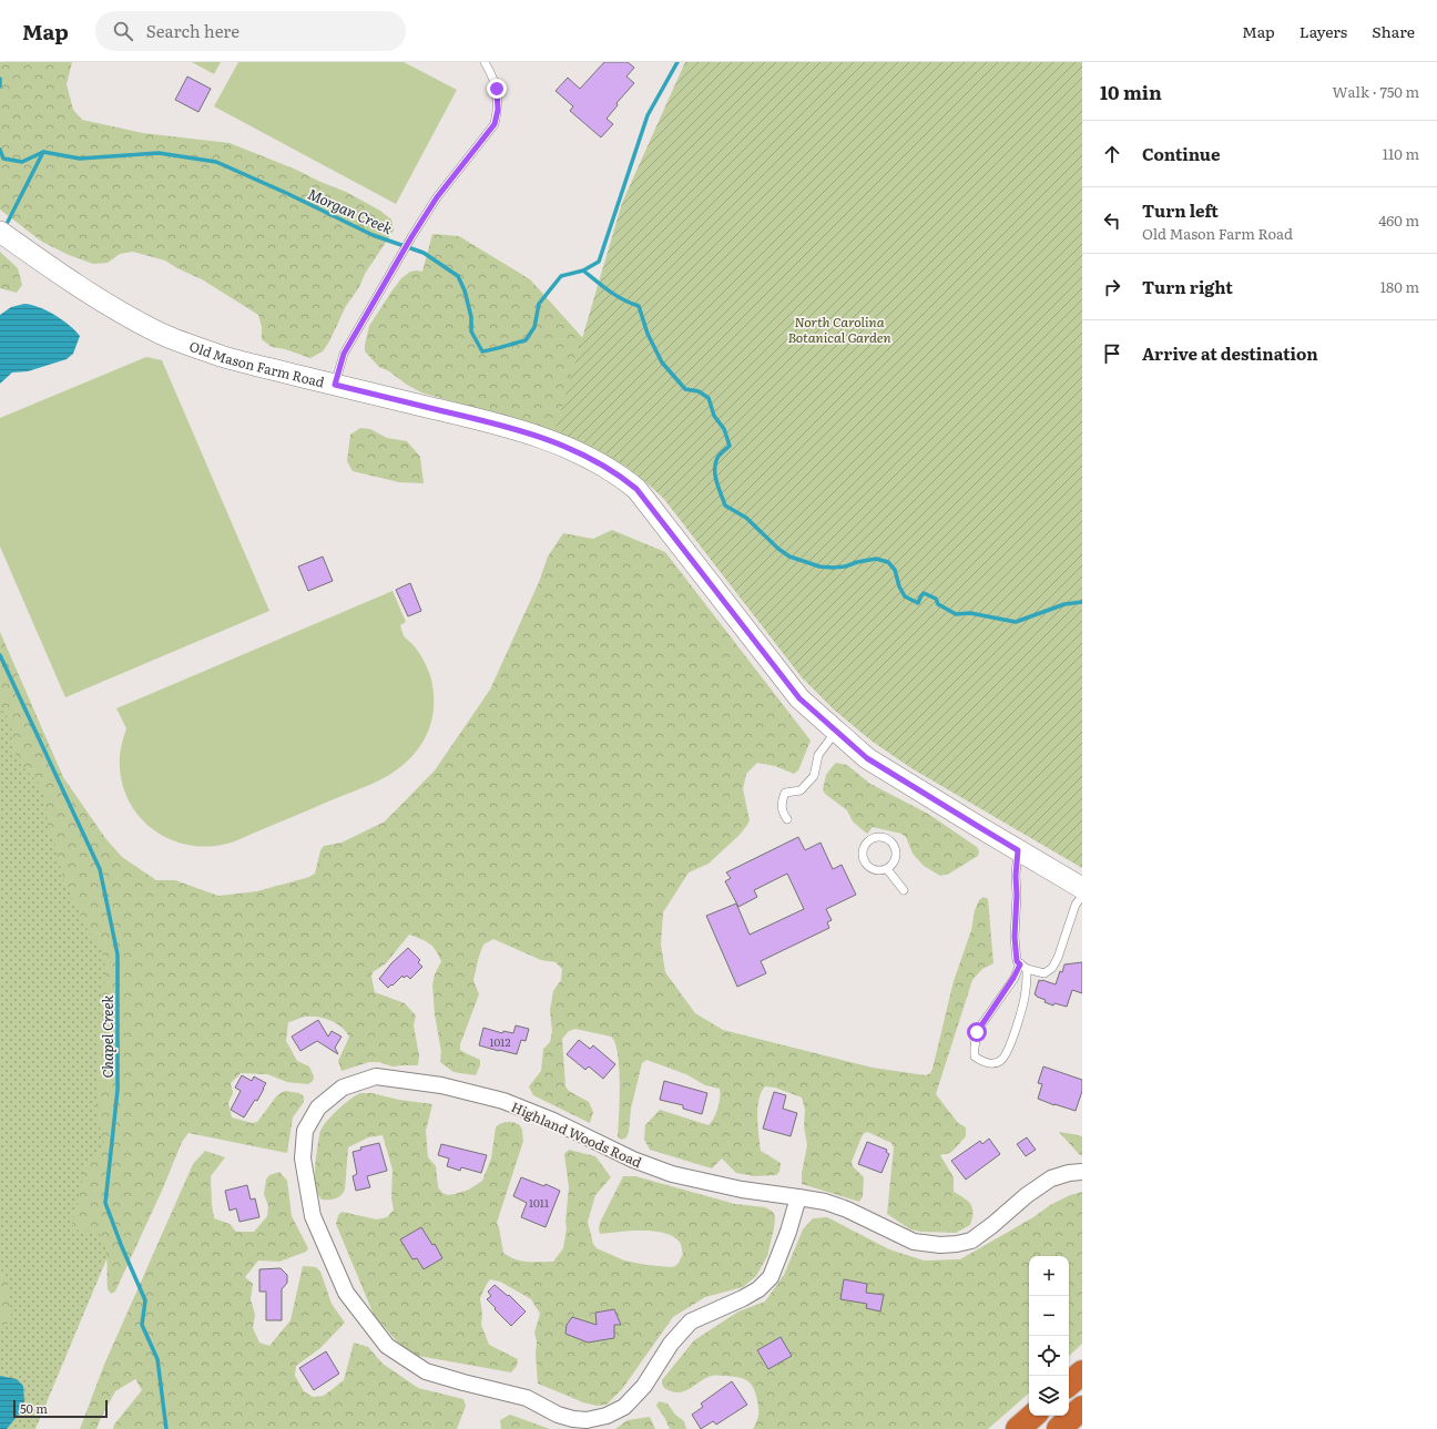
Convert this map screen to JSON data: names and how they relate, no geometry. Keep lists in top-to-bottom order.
{
  "streets": {
    "street": ["Old Mason Farm Road", "Highland Woods Road"]
  },
  "water": ["Morgan Creek", "Chapel Creek"],
  "parks": ["North Carolina Botanical Garden"],
  "house_numbers": ["1012", "1011"],
  "scale_bar": "50 m",
  "page": {
    "header": "Map",
    "search": "Search here",
    "nav": ["Map", "Layers", "Share"],
    "heading": ["10 min", "Walk · 750 m"],
    "list": [
      ["Continue", "110 m"],
      ["Turn left", "Old Mason Farm Road", "460 m"],
      ["Turn right", "180 m"],
      "Arrive at destination"
    ],
    "map_buttons": ["+", "−"],
    "scale": "50 m"
  }
}
